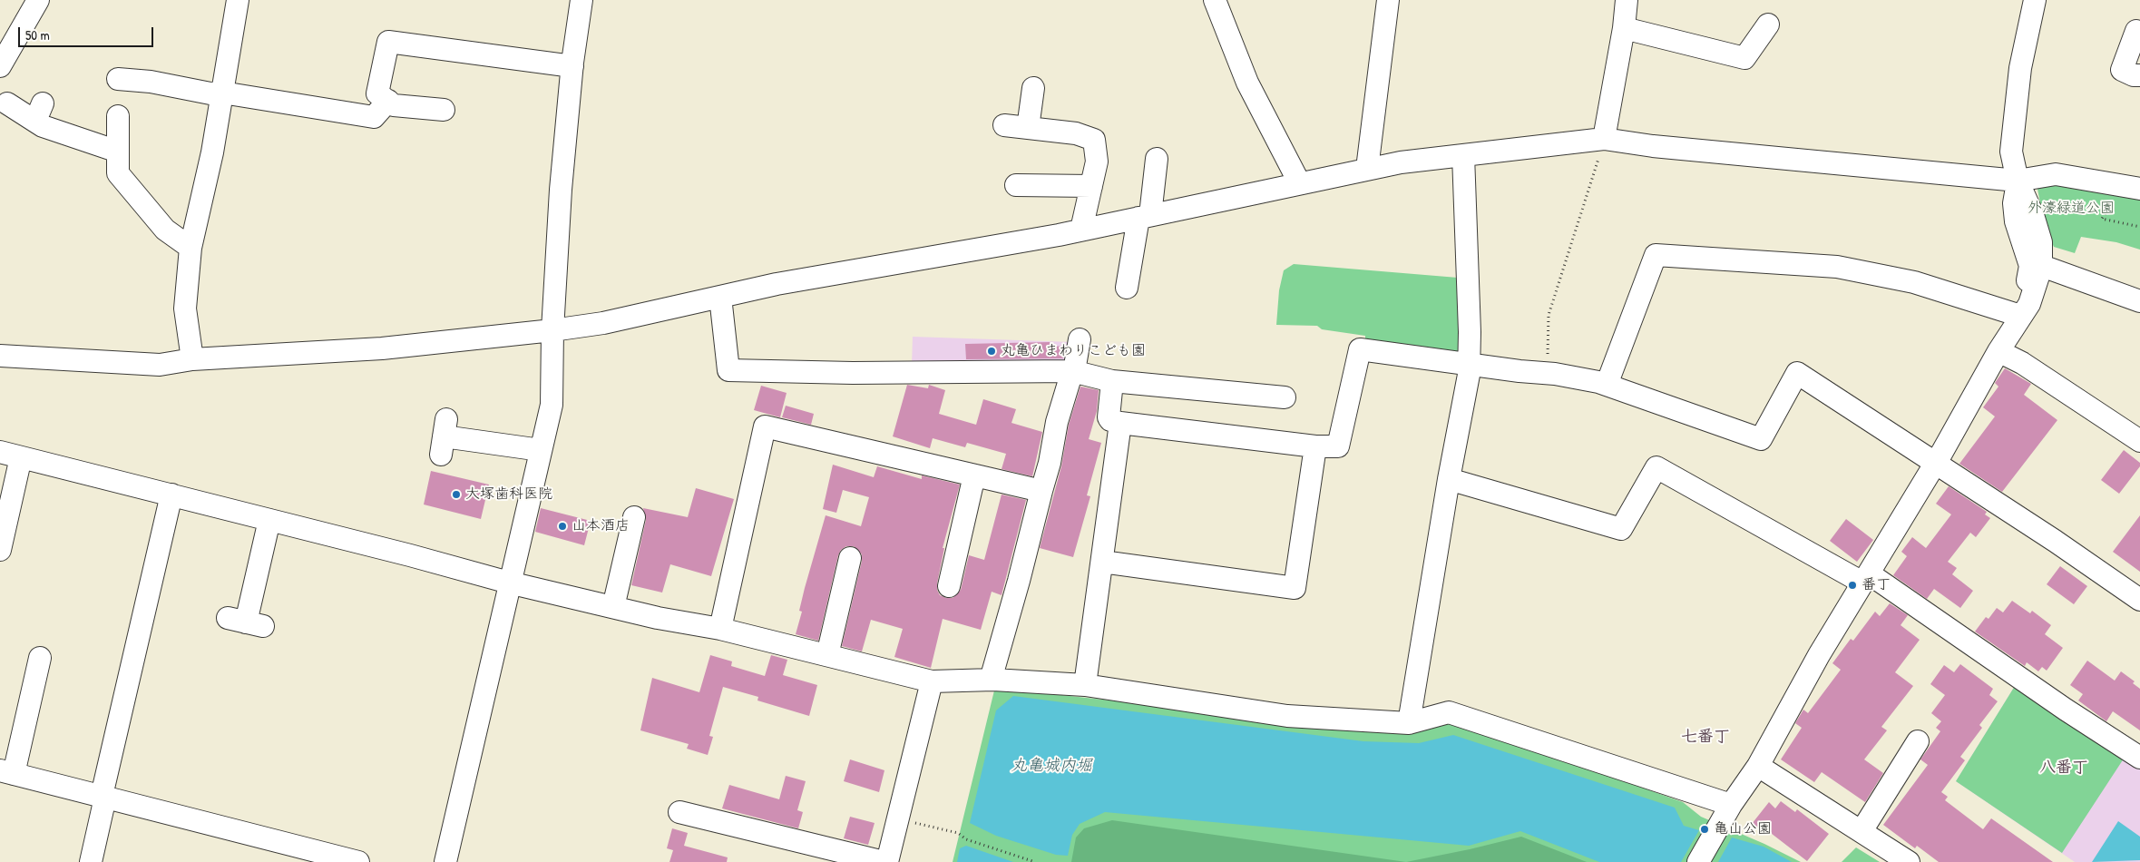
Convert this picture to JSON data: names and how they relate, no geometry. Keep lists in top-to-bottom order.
{
  "districts": ["七番丁", "八番丁"],
  "water": ["丸亀城内堀"],
  "parks": ["外濠緑道公園"],
  "places": [
    "丸亀ひまわりこども園",
    "大塚歯科医院",
    "山本酒店",
    "番丁",
    "亀山公園"
  ],
  "scale_bar": "50 m"
}
